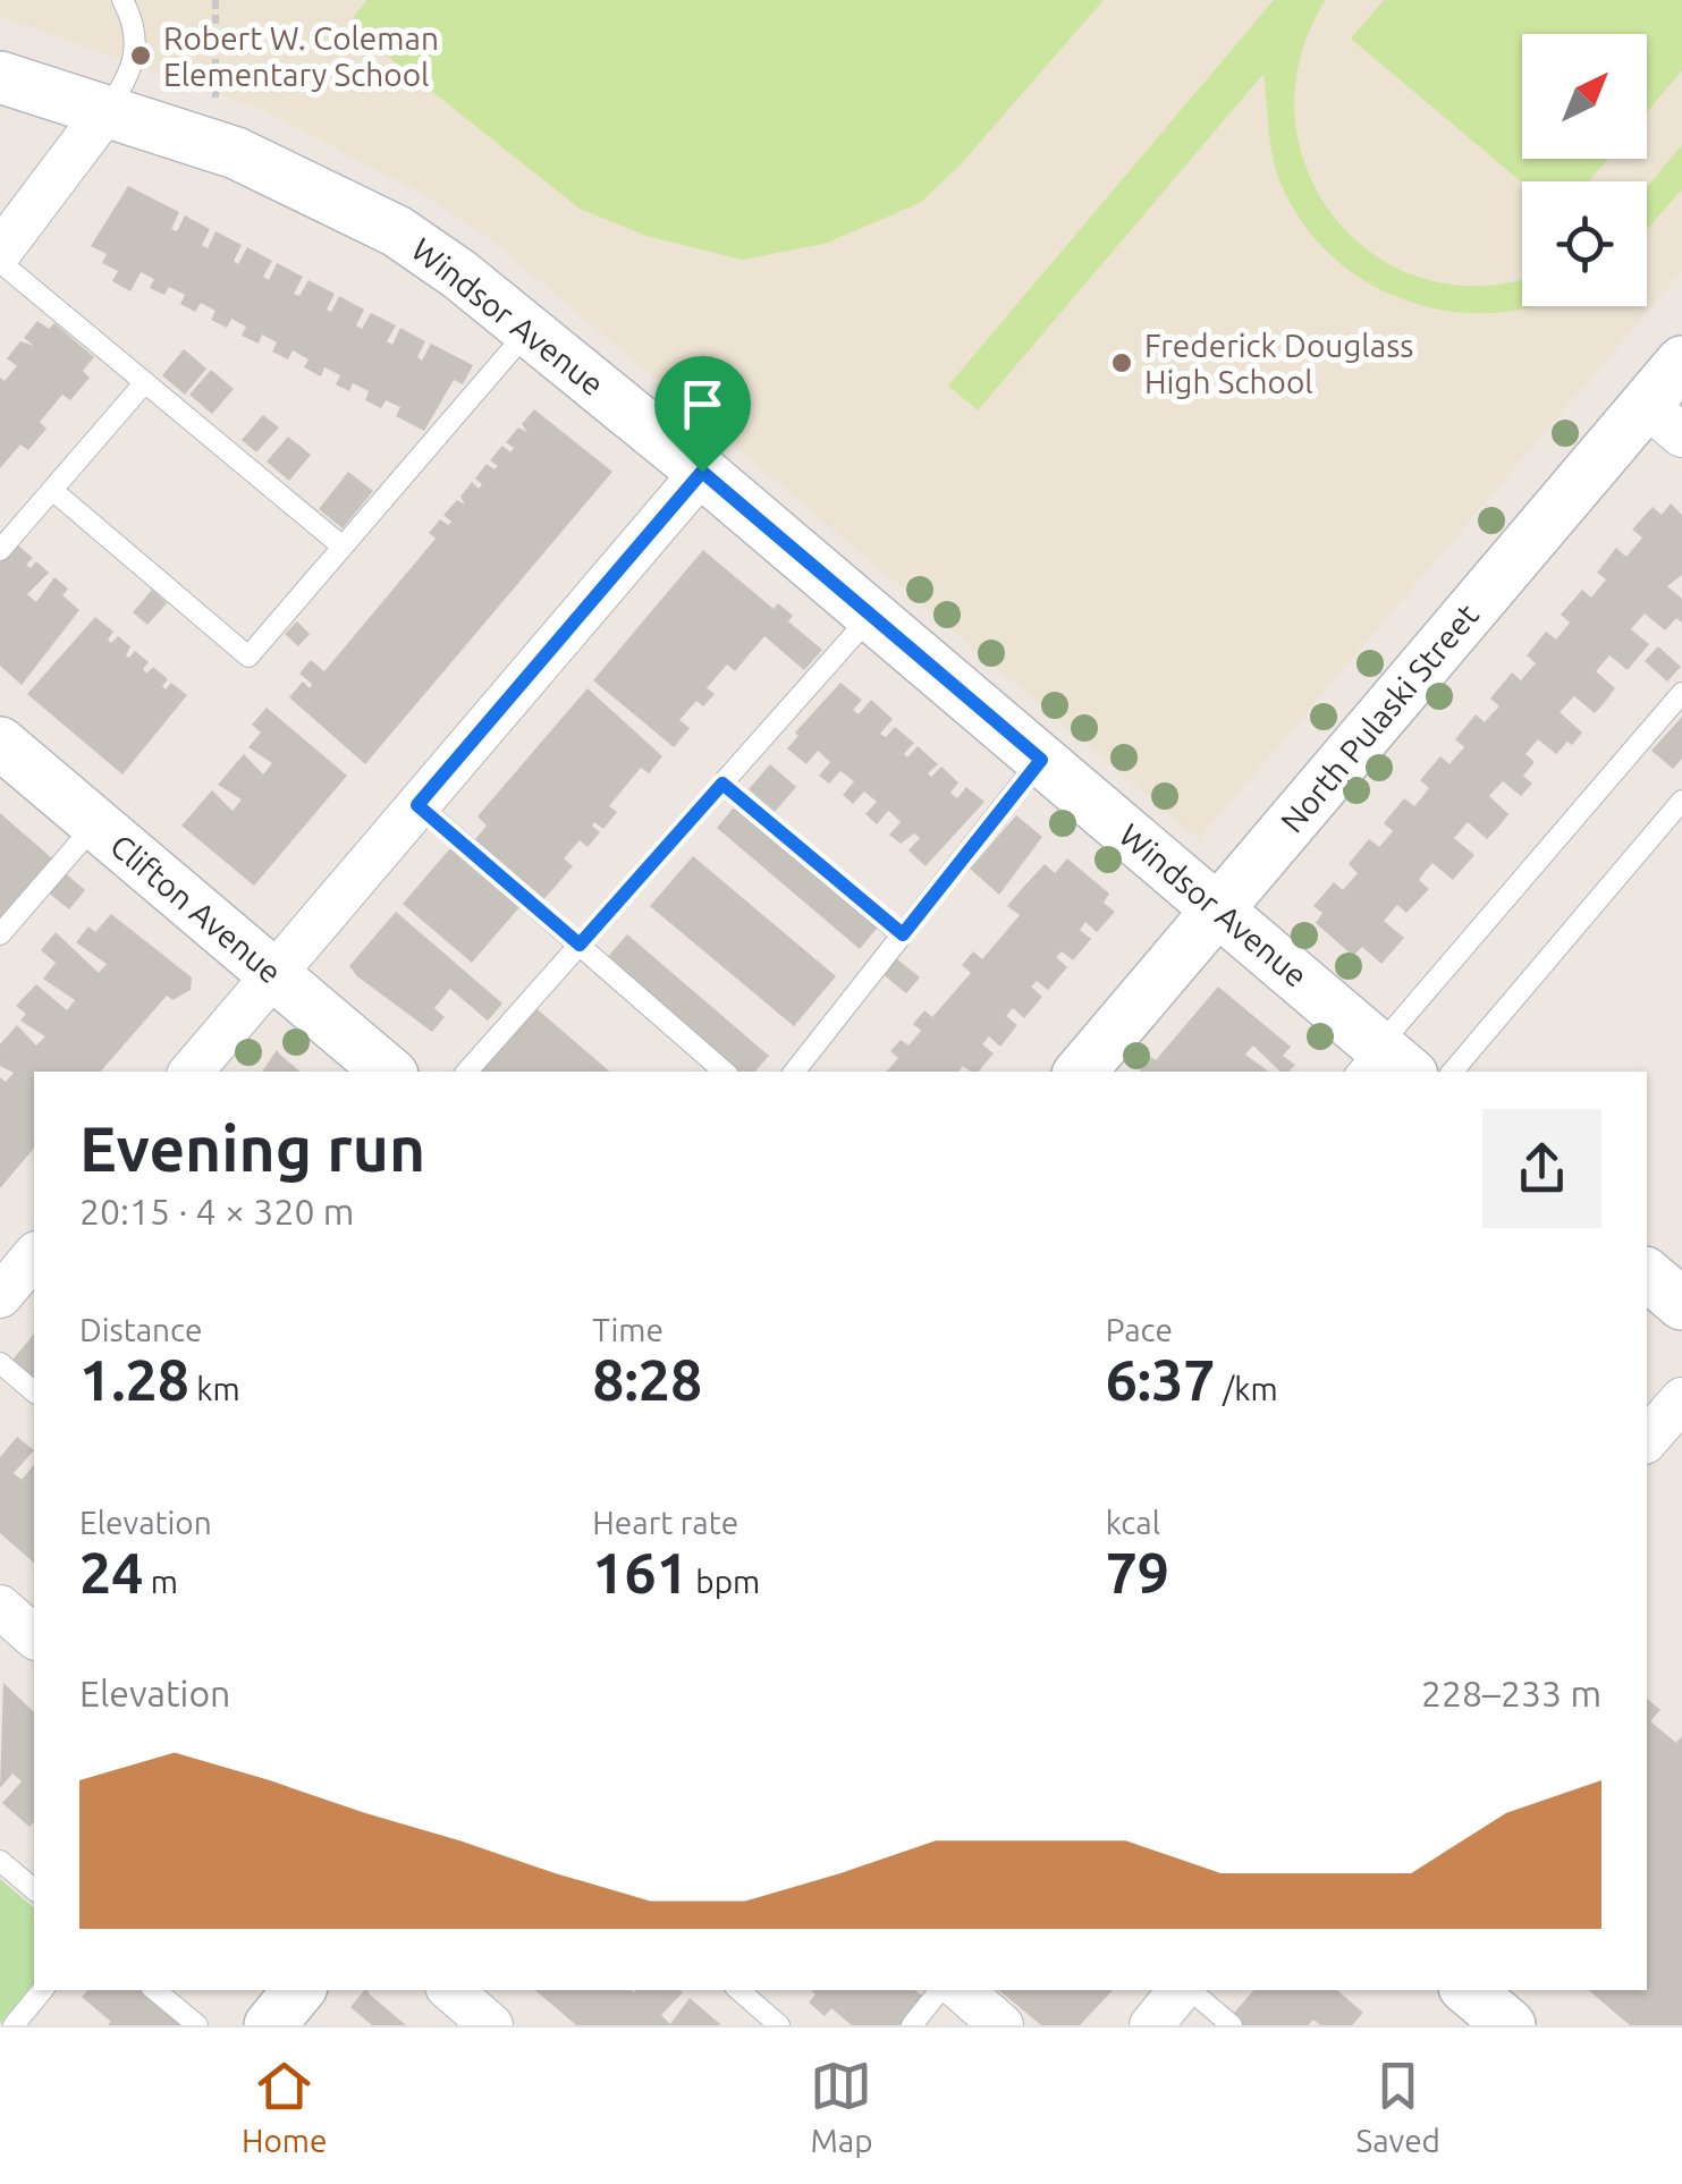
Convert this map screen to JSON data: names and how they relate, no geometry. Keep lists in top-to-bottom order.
{
  "streets": {
    "street": ["Windsor Avenue", "North Pulaski Street", "Clifton Avenue"]
  },
  "crossings": [
    ["Windsor Avenue", "North Pulaski Street"]
  ],
  "places": ["Robert W. Coleman Elementary School", "Frederick Douglass High School"],
  "north": "top right",
  "page": {
    "heading": ["Evening run", "20:15 · 4 × 320 m"],
    "stats": [
      ["Distance", "1.28 km"],
      ["Time", "8:28"],
      ["Pace", "6:37 /km"],
      ["Elevation", "24 m"],
      ["Heart rate", "161 bpm"],
      ["kcal", "79"]
    ],
    "chart": ["Elevation", "228–233 m"],
    "tabs": ["Home", "Map", "Saved"]
  }
}
